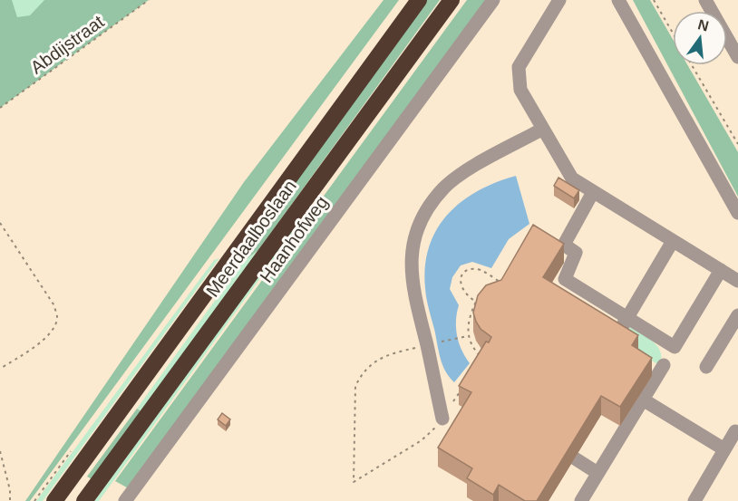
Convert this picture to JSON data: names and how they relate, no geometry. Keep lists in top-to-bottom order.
{
  "streets": {
    "highway": ["Meerdaalboslaan"],
    "street": ["Haanhofweg"],
    "path": ["Abdijstraat"]
  },
  "north": "top"
}
